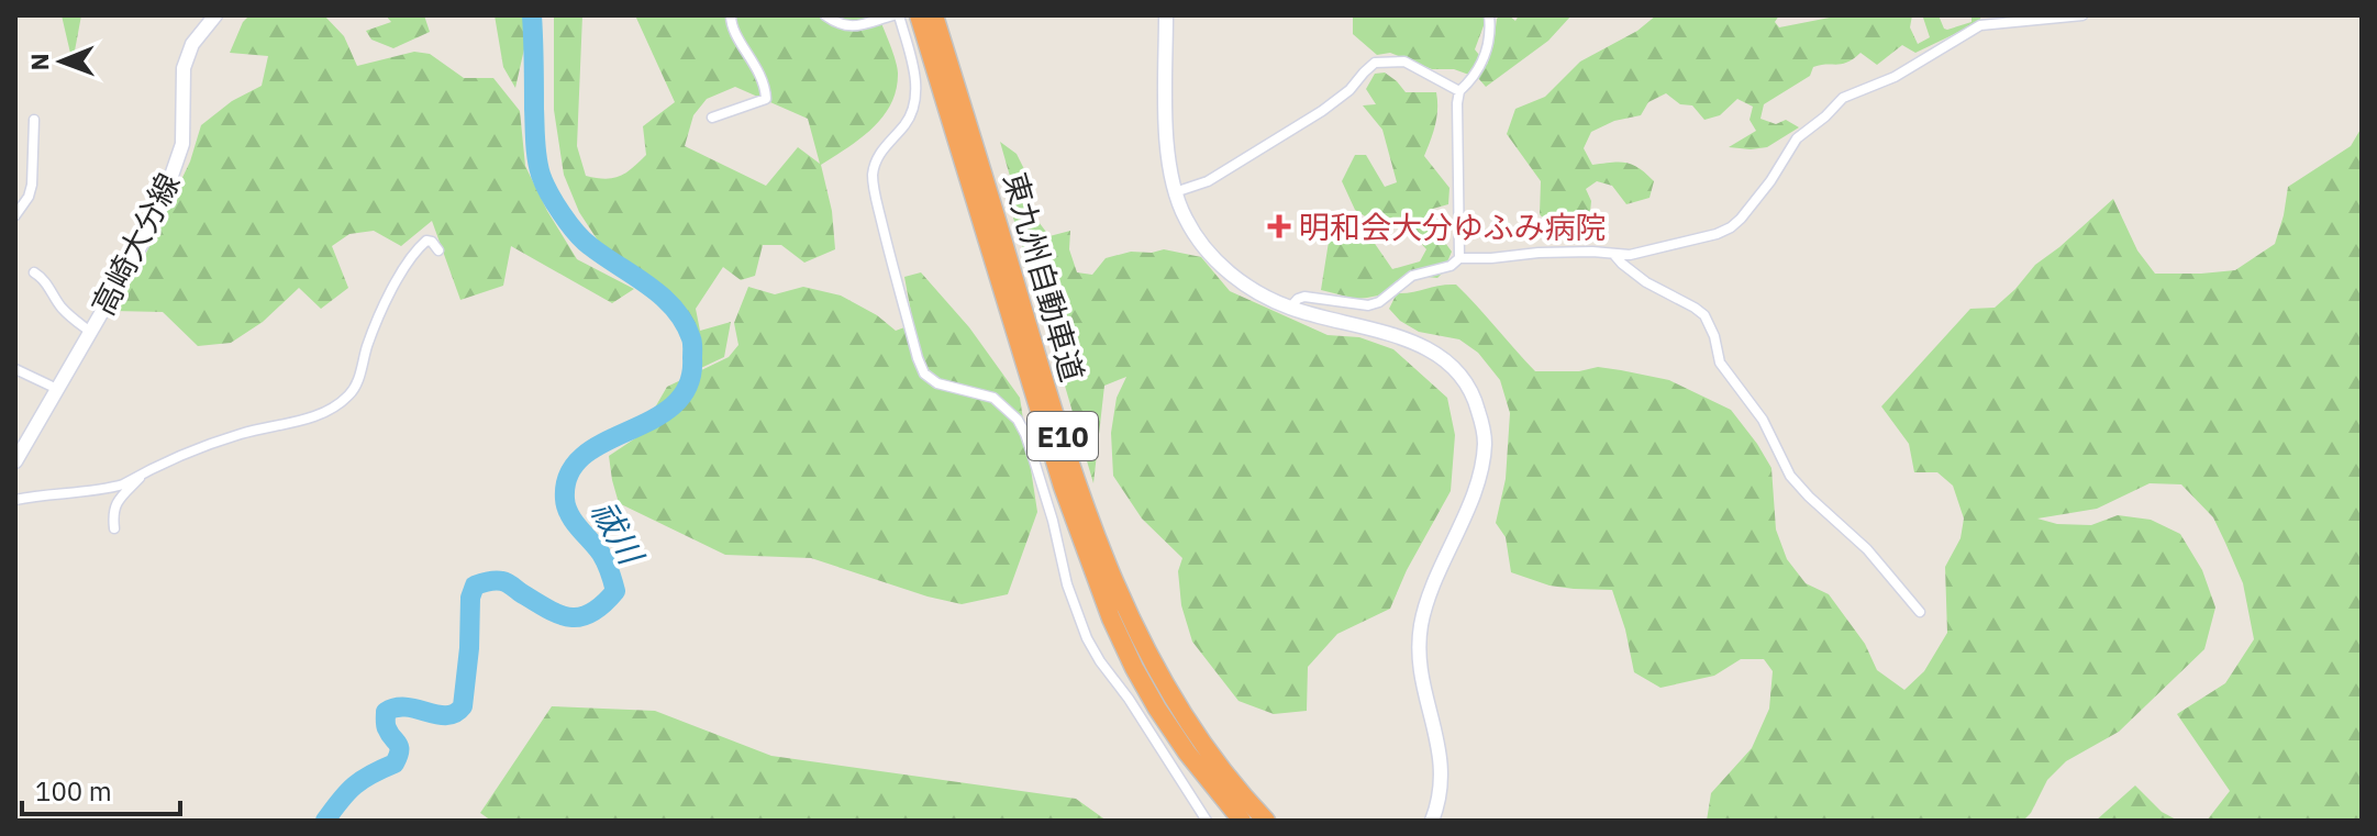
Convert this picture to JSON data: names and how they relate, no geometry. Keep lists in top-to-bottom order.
{
  "streets": {
    "highway": ["東九州自動車道", "E10"],
    "street": ["高崎大分線"]
  },
  "water": ["祓川"],
  "places": {
    "health": ["明和会大分ゆふみ病院"]
  },
  "scale_bar": "100 m",
  "north": "left"
}
